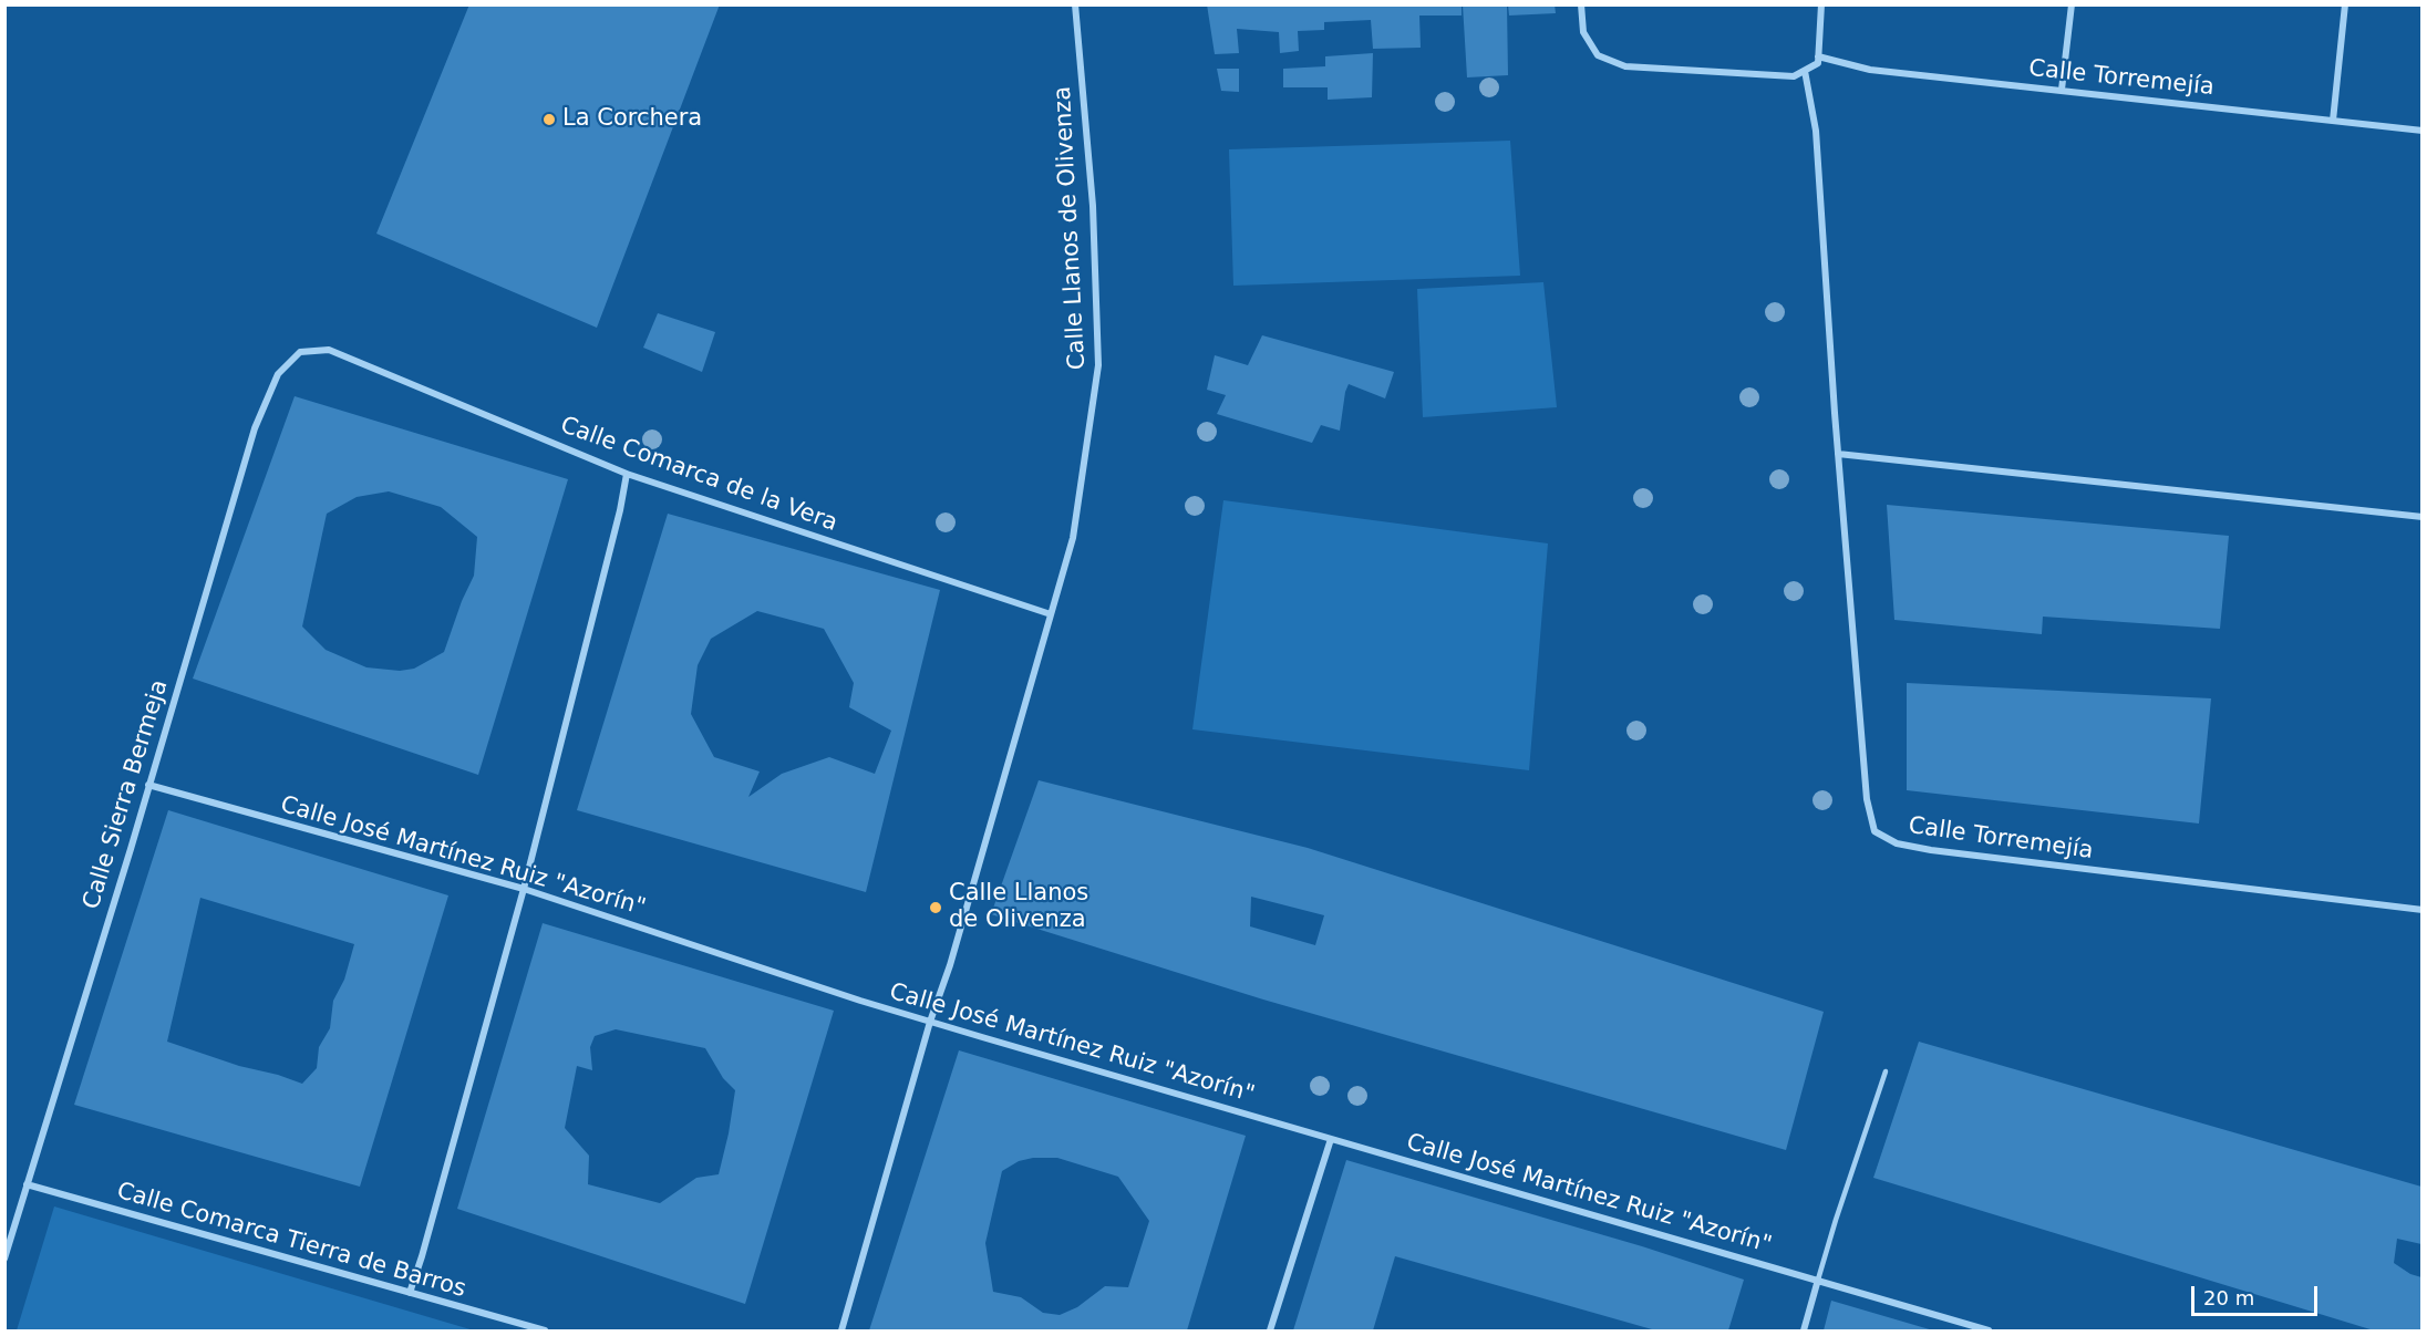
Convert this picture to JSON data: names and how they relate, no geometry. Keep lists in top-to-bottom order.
{
  "streets": {
    "street": [
      "Calle Torremejía",
      "Calle Llanos de Olivenza",
      "Calle Comarca de la Vera",
      "Calle Sierra Bermeja",
      "Calle José Martínez Ruiz \"Azorín\"",
      "Calle Comarca Tierra de Barros"
    ]
  },
  "crossings": [
    ["Calle Llanos de Olivenza", "Calle Comarca de la Vera"],
    ["Calle Llanos de Olivenza", "Calle José Martínez Ruiz \"Azorín\""],
    ["Calle Comarca de la Vera", "Calle Sierra Bermeja"],
    ["Calle Sierra Bermeja", "Calle José Martínez Ruiz \"Azorín\""],
    ["Calle Sierra Bermeja", "Calle Comarca Tierra de Barros"]
  ],
  "places": ["La Corchera", "Calle Llanos de Olivenza"],
  "scale_bar": "20 m"
}
